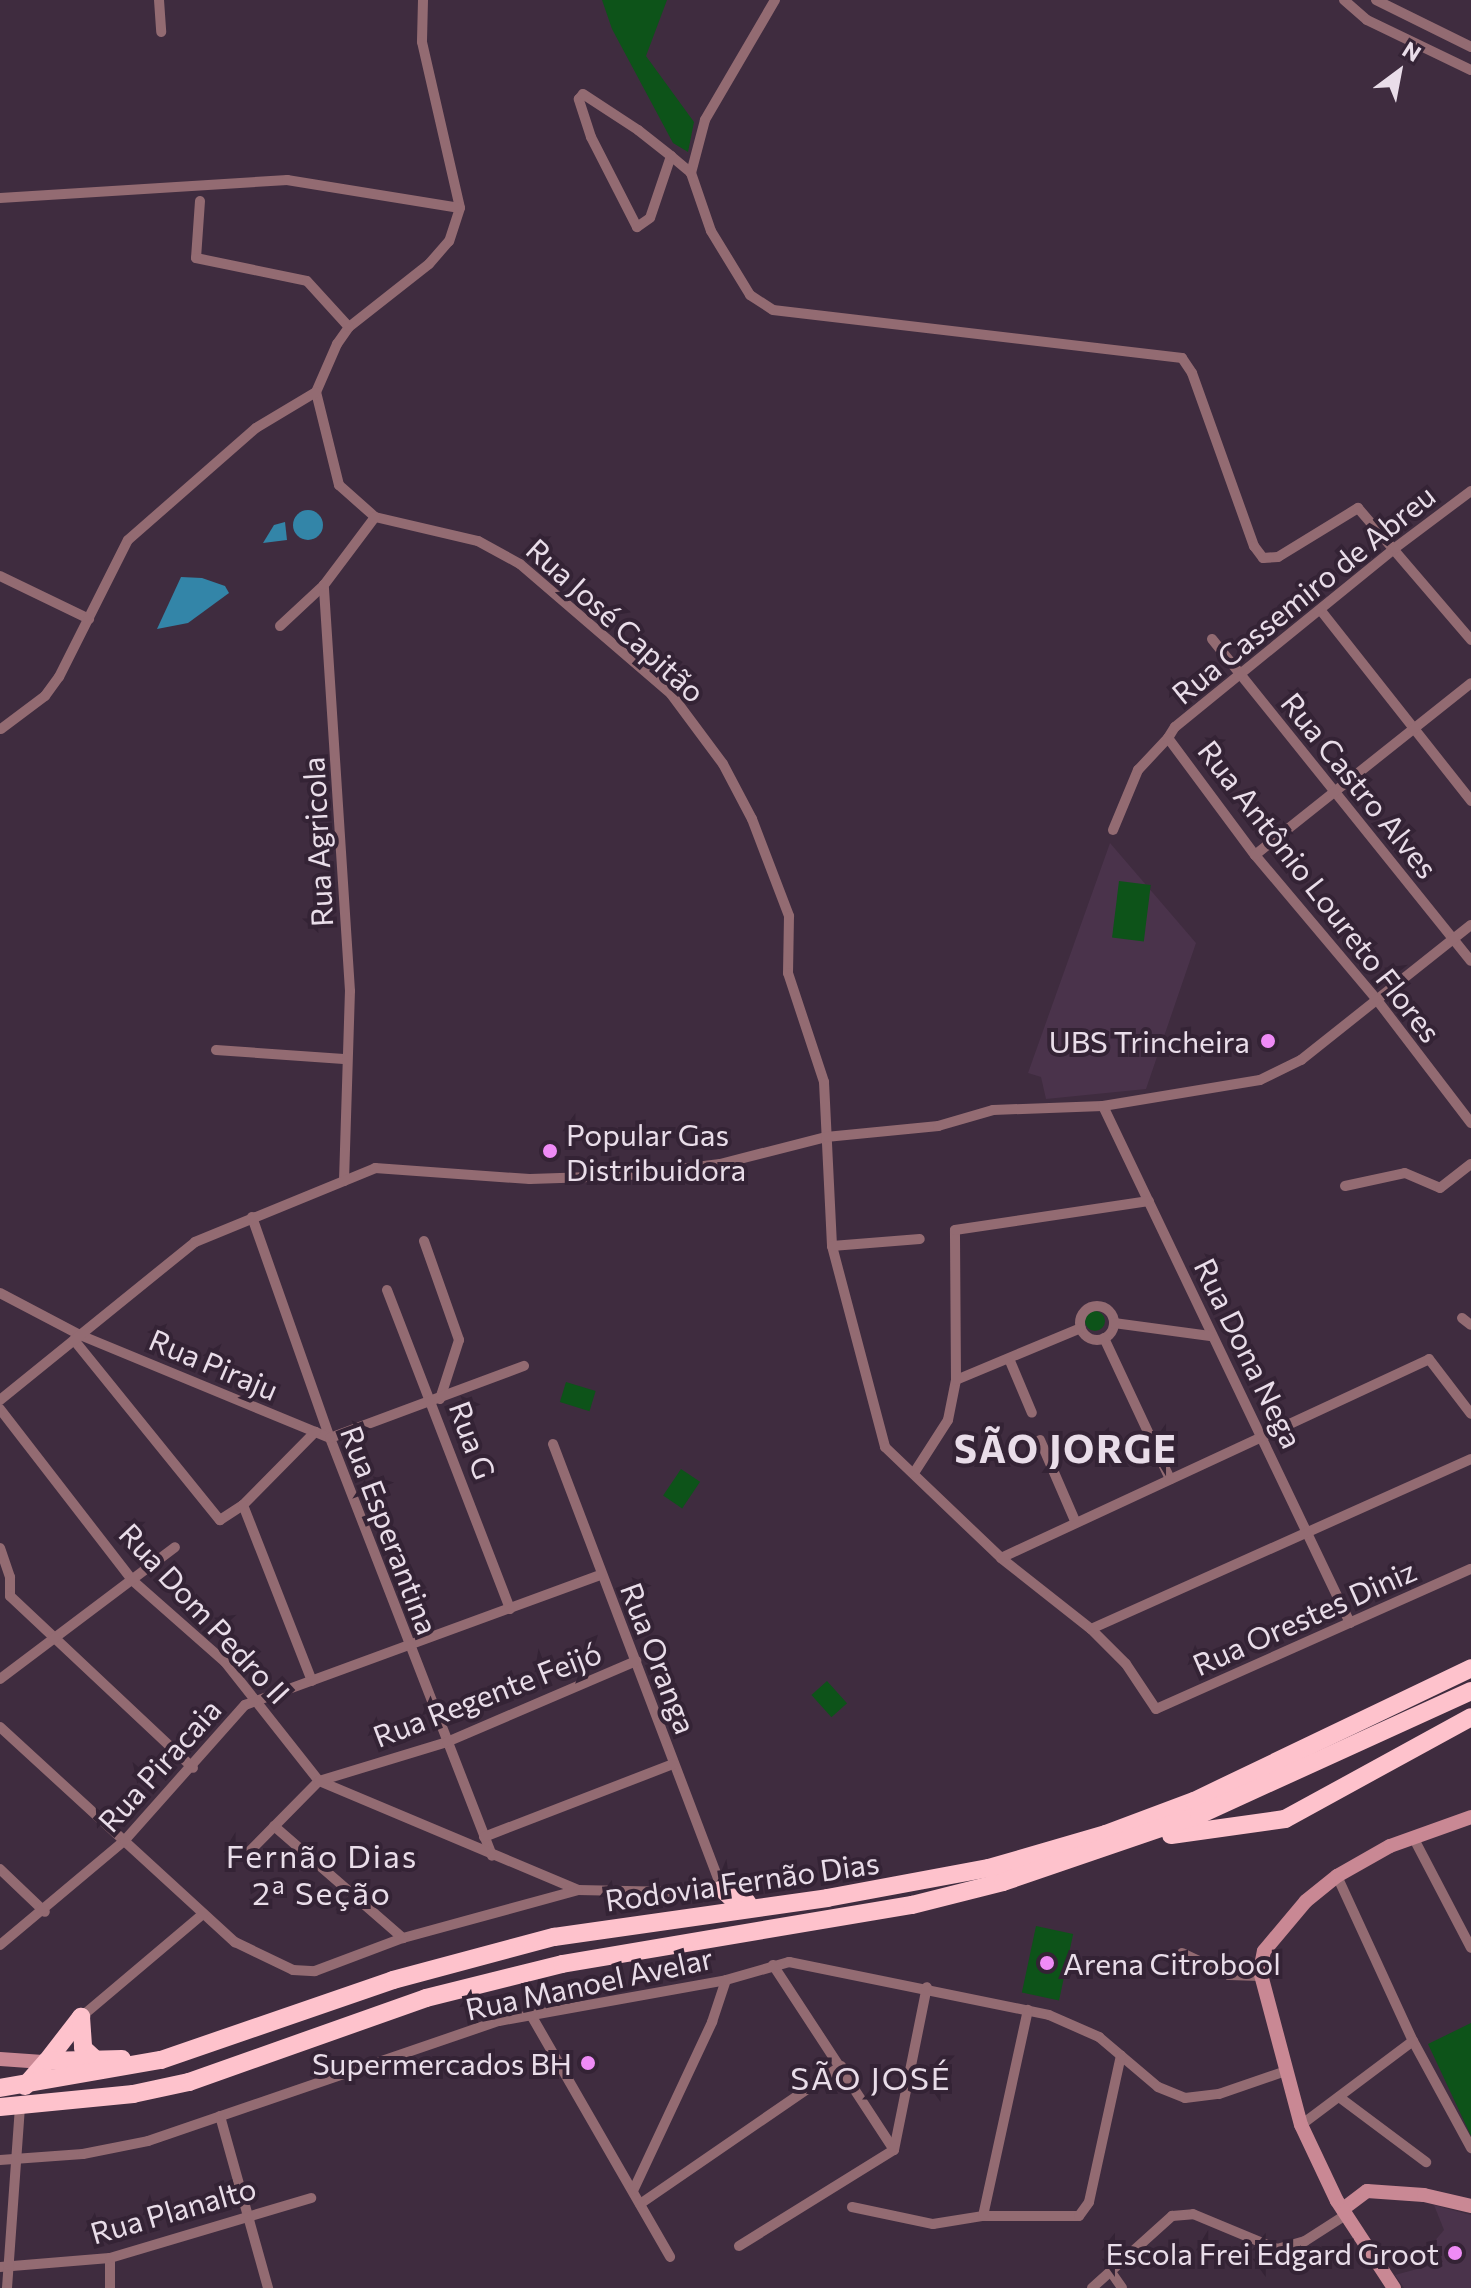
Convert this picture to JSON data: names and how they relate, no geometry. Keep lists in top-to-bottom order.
{
  "streets": {
    "highway": ["Rodovia Fernão Dias"],
    "street": [
      "Rua Cassemiro de Abreu",
      "Rua José Capitão",
      "Rua Castro Alves",
      "Rua Agricola",
      "Rua Antônio Loureto Flores",
      "Rua Dona Nega",
      "Rua Piraju",
      "Rua G",
      "Rua Esperantina",
      "Rua Dom Pedro II",
      "Rua Orestes Diniz",
      "Rua Oranga",
      "Rua Regente Feijó",
      "Rua Piracaia",
      "Rua Manoel Avelar",
      "Rua Planalto"
    ]
  },
  "crossings": [
    ["Rua Cassemiro de Abreu", "Rua Castro Alves"],
    ["Rua Cassemiro de Abreu", "Rua Antônio Loureto Flores"],
    ["Rua José Capitão", "Rua Orestes Diniz"],
    ["Rua Dona Nega", "Rua Orestes Diniz"],
    ["Rua Piraju", "Rua Esperantina"],
    ["Rua G", "Rua Piracaia"],
    ["Rua Esperantina", "Rua Dom Pedro II"],
    ["Rua Esperantina", "Rua Regente Feijó"],
    ["Rua Esperantina", "Rua Piracaia"],
    ["Rua Dom Pedro II", "Rua Regente Feijó"],
    ["Rua Dom Pedro II", "Rua Piracaia"],
    ["Rua Oranga", "Rua Regente Feijó"],
    ["Rua Oranga", "Rua Piracaia"]
  ],
  "districts": ["SÃO JORGE", "Fernão Dias 2ª Seção", "SÃO JOSÉ"],
  "places": [
    "UBS Trincheira",
    "Popular Gas Distribuidora",
    "Arena Citrobool",
    "Supermercados BH",
    "Escola Frei Edgard Groot"
  ],
  "north": "top right"
}
